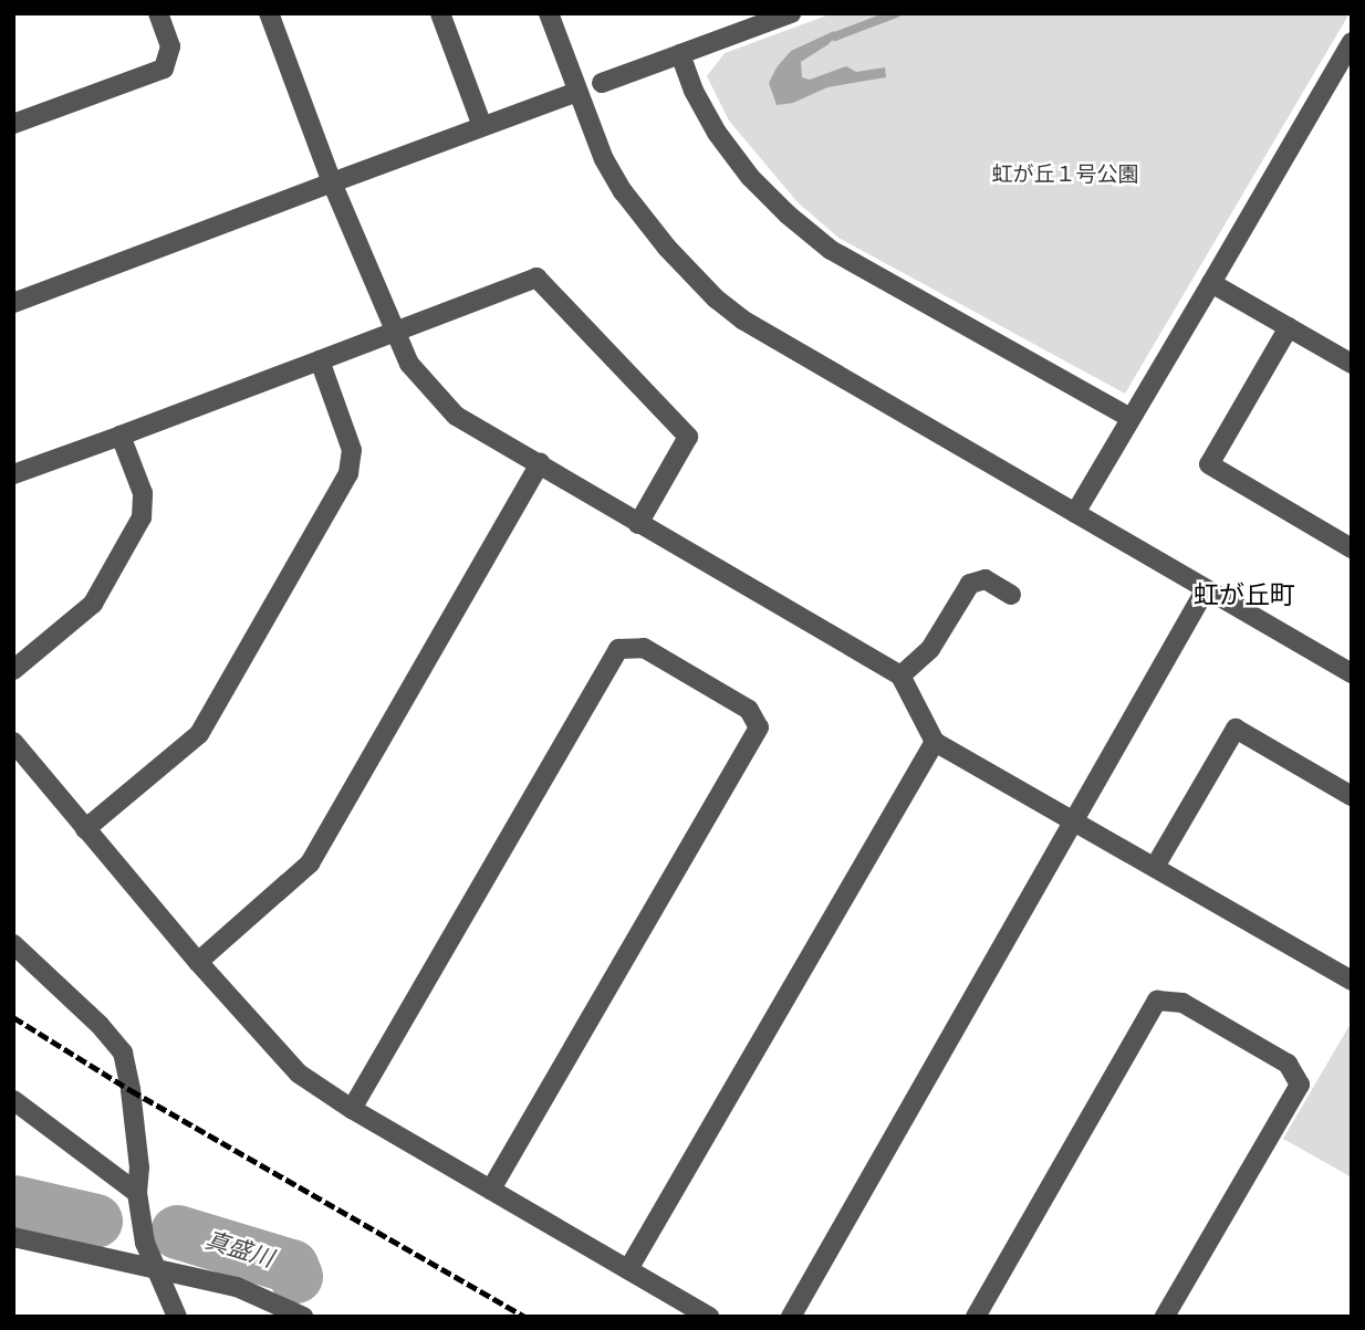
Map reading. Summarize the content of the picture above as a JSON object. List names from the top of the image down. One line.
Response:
{"districts":["虹が丘町"],"water":["真盛川"],"parks":["虹が丘１号公園"]}
